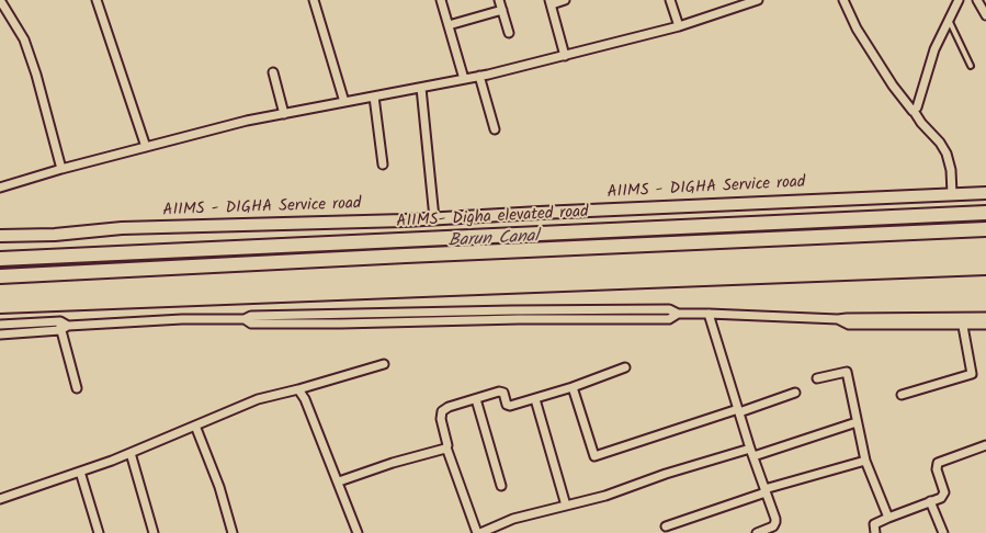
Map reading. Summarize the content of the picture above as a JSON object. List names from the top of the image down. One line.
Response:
{"streets":{"highway":["AIIMS- Digha elevated road"],"main road":["AIIMS - DIGHA Service road"]},"water":["Barun Canal"]}
